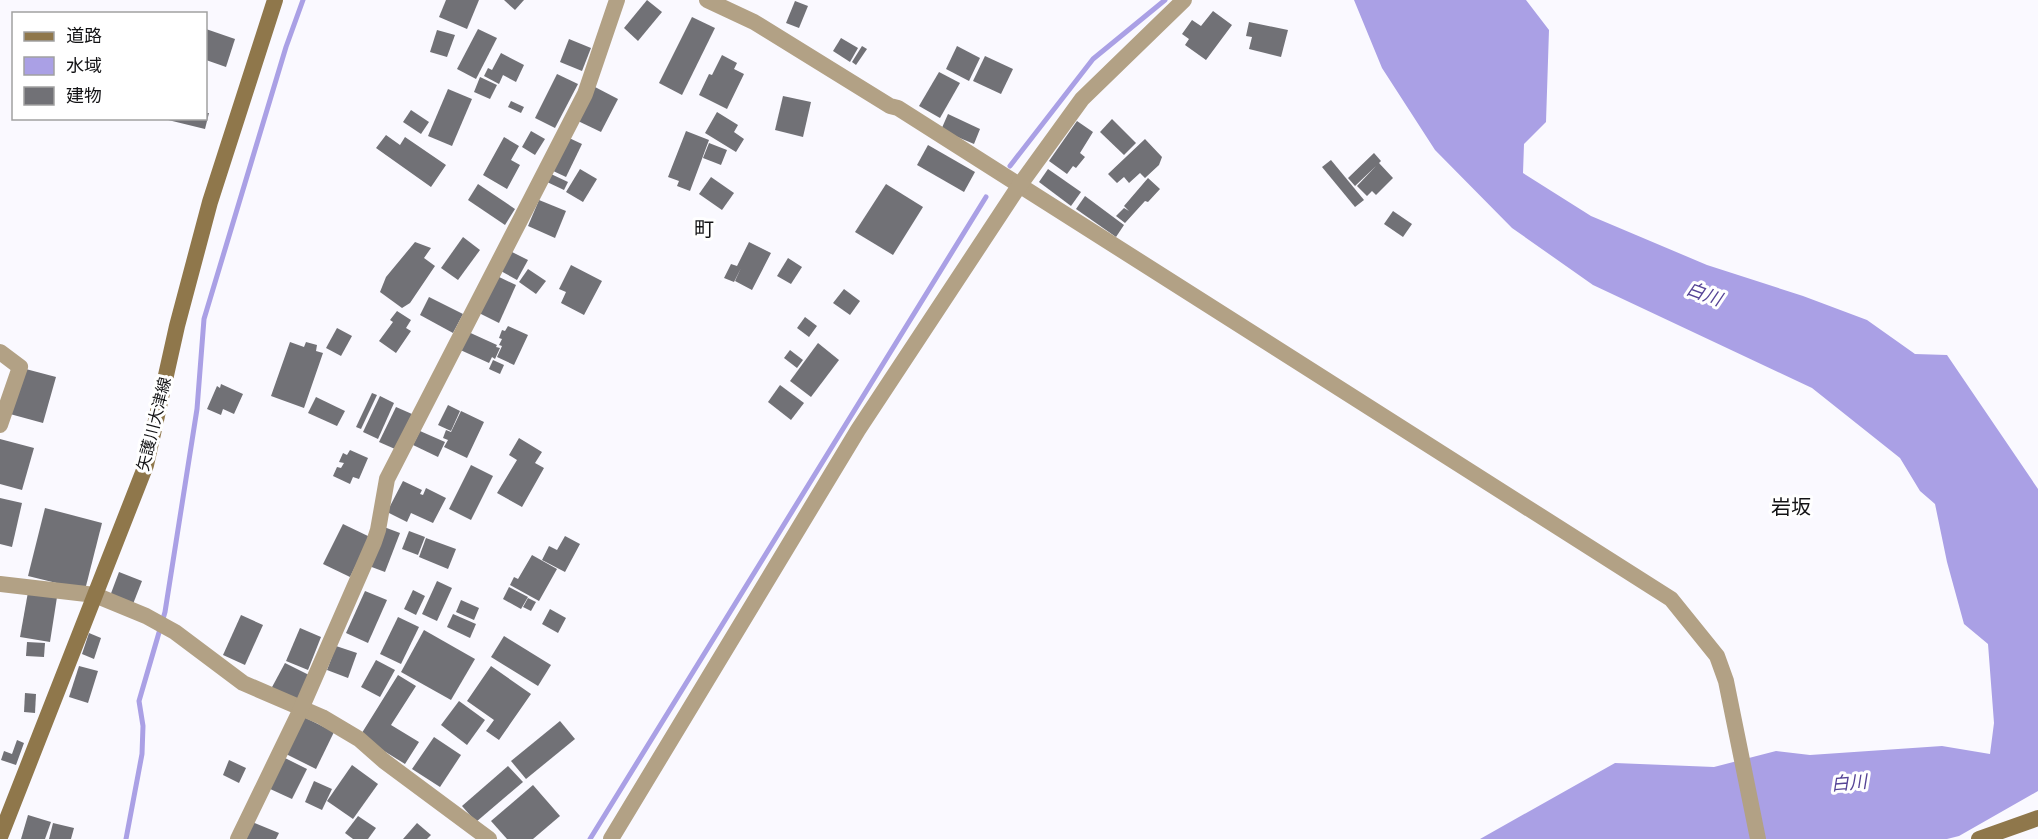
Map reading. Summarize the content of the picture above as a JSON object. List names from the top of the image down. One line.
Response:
{"streets":{"main road":["矢護川大津線"]},"districts":["町","岩坂"],"water":["白川"],"legend":["道路","水域","建物"]}
